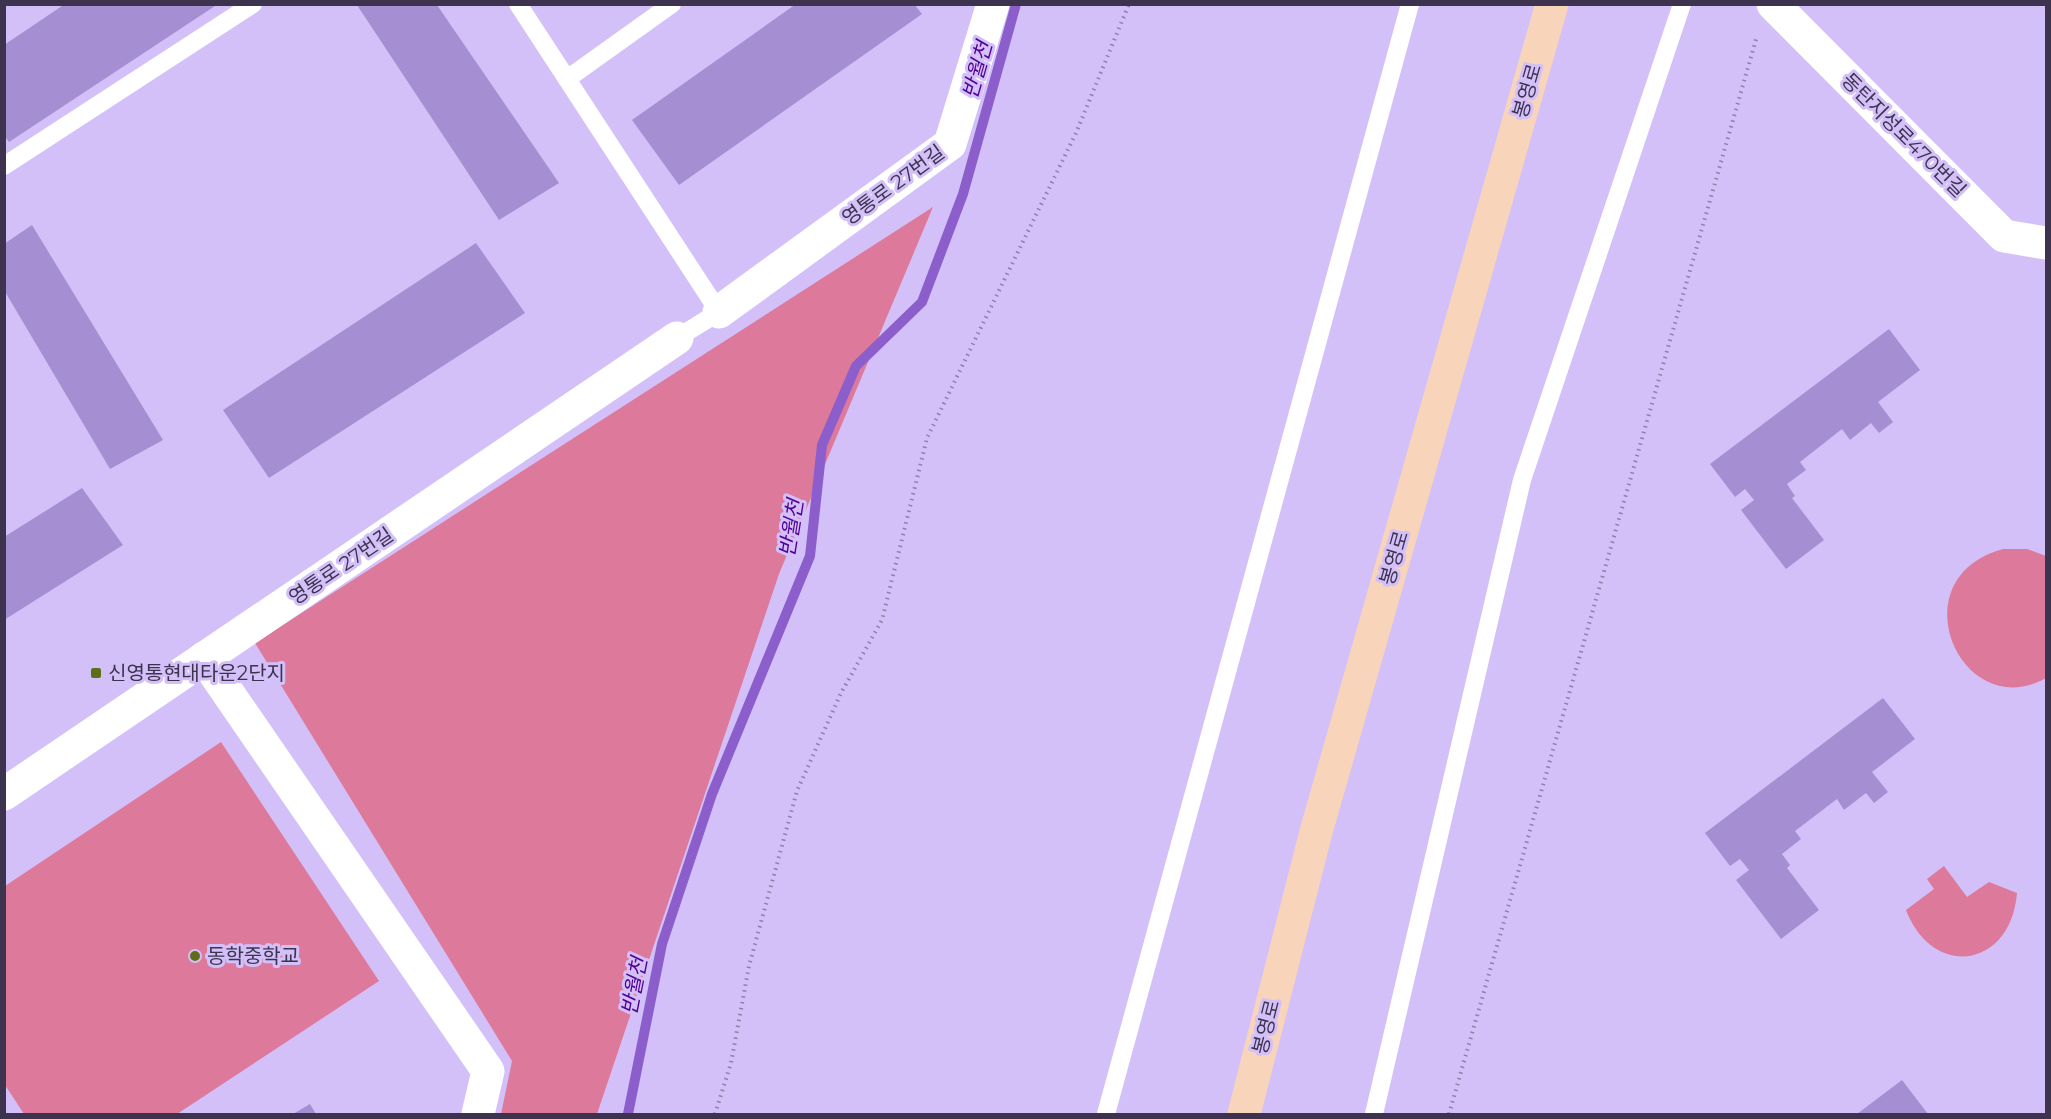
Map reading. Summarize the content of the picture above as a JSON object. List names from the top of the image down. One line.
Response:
{"streets":{"highway":["봉영로"],"street":["동탄지성로470번길","영통로 27번길"]},"water":["반월천"],"places":{"transit":["신영통현대타운2단지"],"other":["동학중학교"]}}
